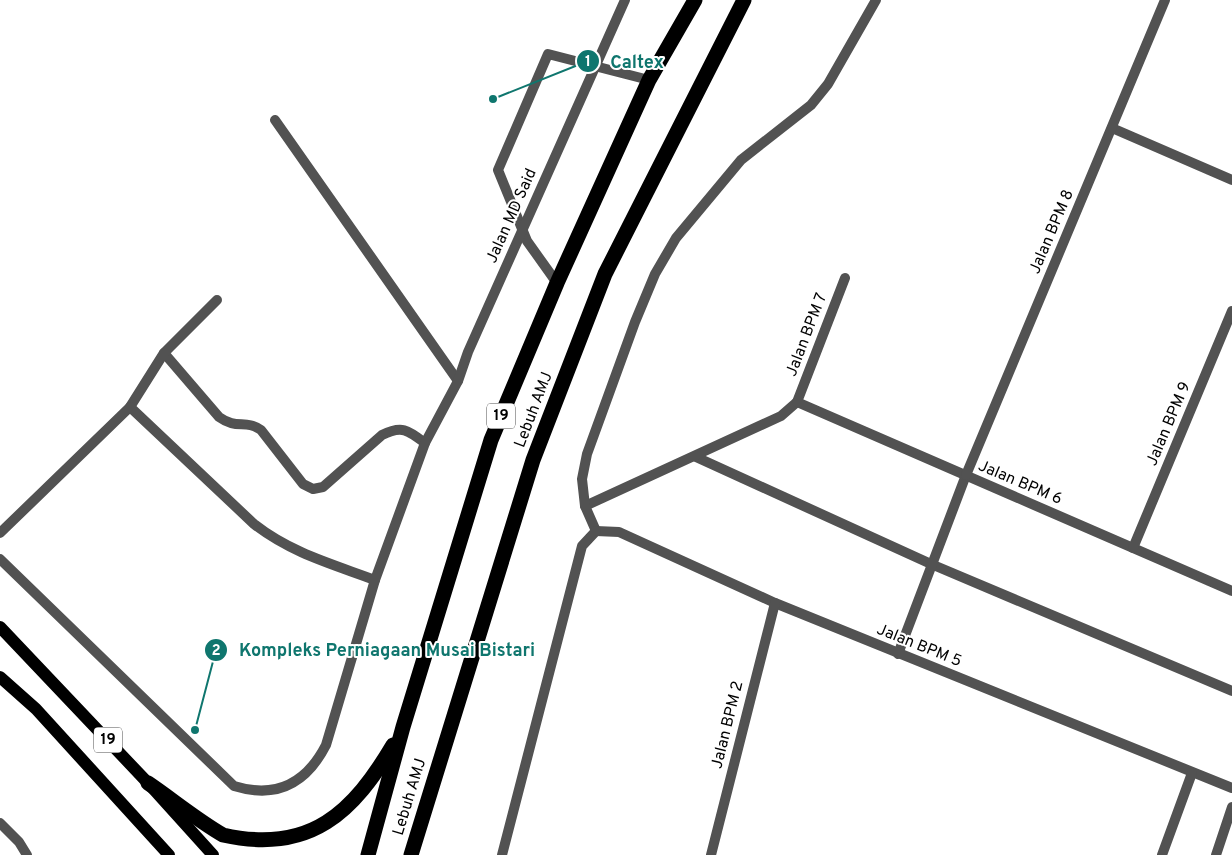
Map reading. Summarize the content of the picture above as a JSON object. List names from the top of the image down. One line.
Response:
{"streets":{"highway":["Lebuh AMJ","19"],"street":["Jalan MD Said","Jalan BPM 8","Jalan BPM 7","Jalan BPM 9","Jalan BPM 6","Jalan BPM 5","Jalan BPM 2"]},"crossings":[["Jalan BPM 8","Jalan BPM 6"],["Jalan BPM 8","Jalan BPM 5"],["Jalan BPM 7","Jalan BPM 6"],["Jalan BPM 9","Jalan BPM 6"],["Jalan BPM 5","Jalan BPM 2"]],"places":["Caltex","Kompleks Perniagaan Musai Bistari"]}
